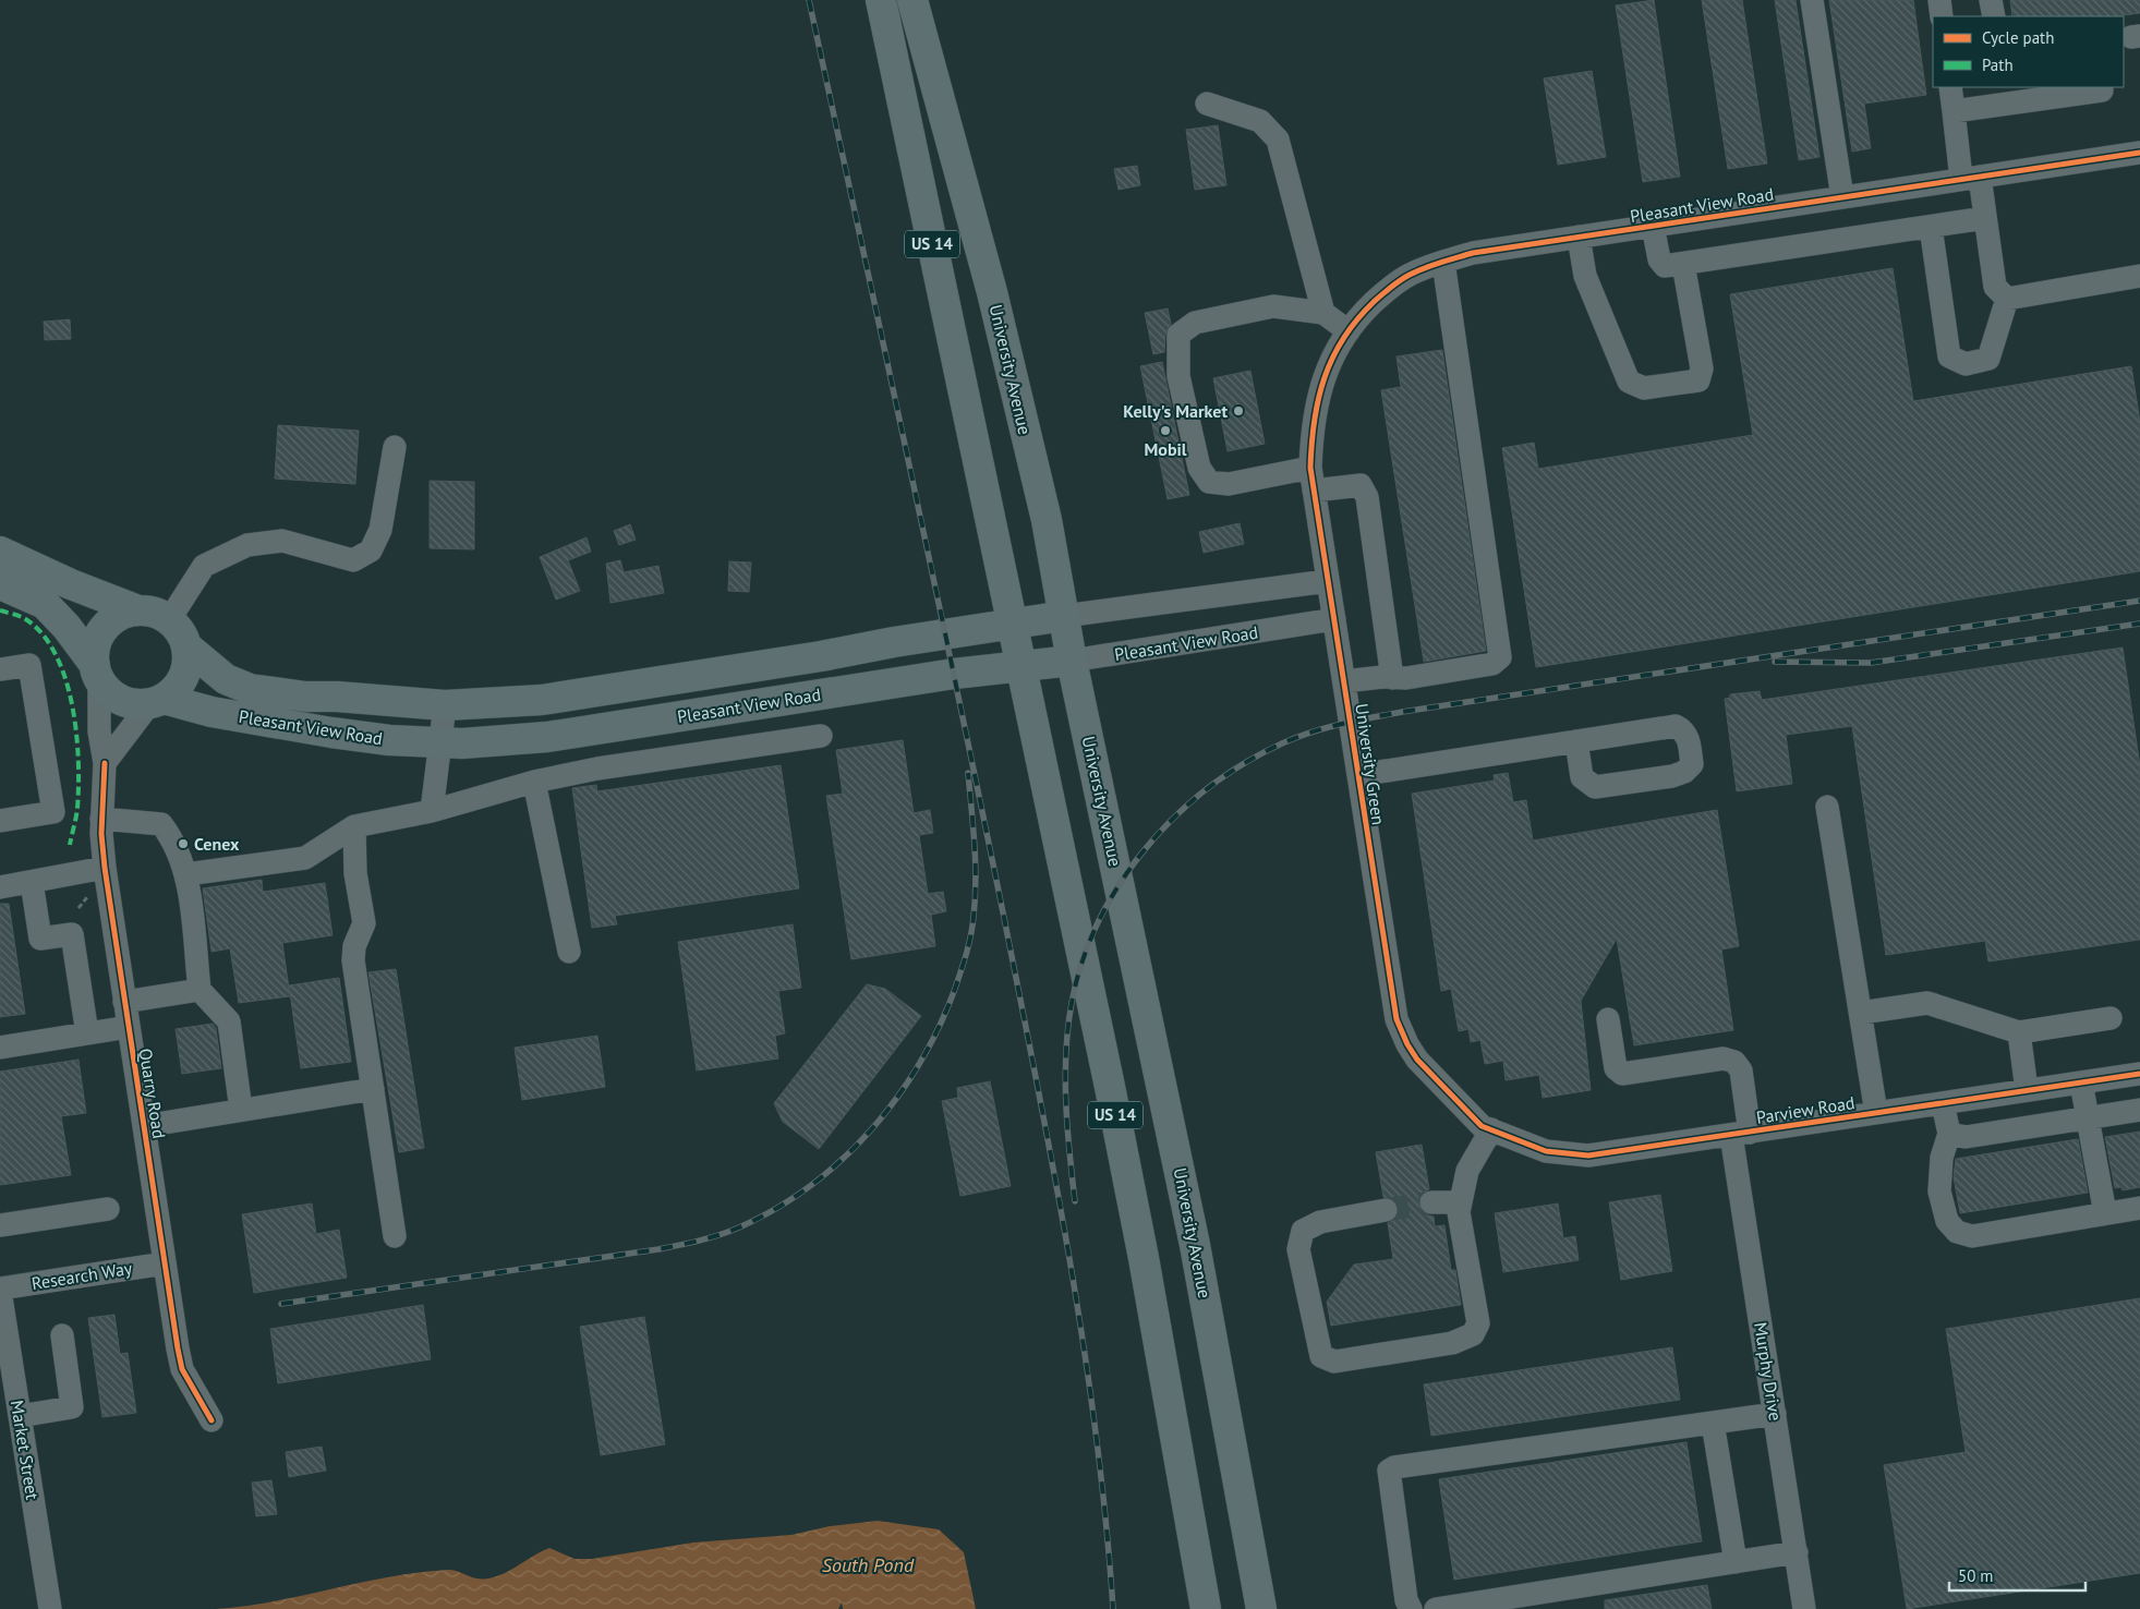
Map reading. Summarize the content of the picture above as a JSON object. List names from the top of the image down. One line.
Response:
{"streets":{"main road":["Pleasant View Road","US 14","University Avenue"],"street":["University Green","Quarry Road","Parview Road","Research Way","Murphy Drive","Market Street"]},"crossings":[["Pleasant View Road","US 14"],["Pleasant View Road","University Avenue"],["Pleasant View Road","University Green"],["Pleasant View Road","Quarry Road"],["University Green","Parview Road"],["Quarry Road","Research Way"],["Parview Road","Murphy Drive"],["Research Way","Market Street"]],"water":["South Pond"],"places":["Kelly's Market","Mobil","Cenex"],"legend":["Cycle path","Path"],"scale_bar":"50 m"}
